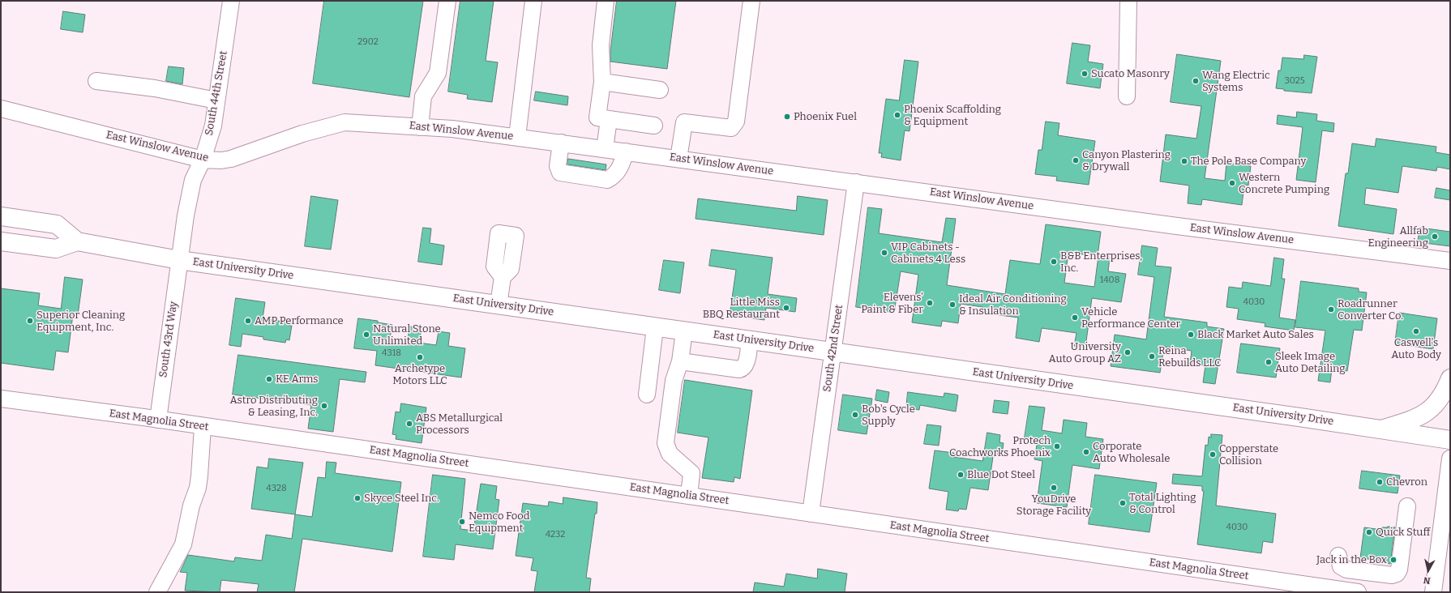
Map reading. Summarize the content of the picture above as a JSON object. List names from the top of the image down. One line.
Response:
{"streets":{"main road":["East University Drive"],"street":["South 44th Street","East Winslow Avenue","South 43rd Way","South 42nd Street","East Magnolia Street"]},"crossings":[["South 44th Street","East Winslow Avenue"],["South 44th Street","East University Drive"],["South 44th Street","South 43rd Way"],["East Winslow Avenue","South 42nd Street"],["East University Drive","South 43rd Way"],["East University Drive","South 42nd Street"],["South 43rd Way","East Magnolia Street"],["South 42nd Street","East Magnolia Street"]],"places":["Sucato Masonry","Wang Electric Systems","Phoenix Scaffolding & Equipment","Phoenix Fuel","Canyon Plastering & Drywall","The Pole Base Company","Western Concrete Pumping","Allfab Engineering","VIP Cabinets - Cabinets 4 Less","B&B Enterprises, Inc.","Elevens' Paint & Fiber","Ideal Air Conditioning & Insulation","Little Miss BBQ Restaurant","Roadrunner Converter Co.","Vehicle Performance Center","Superior Cleaning Equipment, Inc.","AMP Performance","Caswell's Auto Body","Natural Stone Unlimited","Black Market Auto Sales","University Auto Group AZ","Reina Rebuilds LLC","Archetype Motors LLC","Sleek Image Auto Detailing","KE Arms","Astro Distributing & Leasing, Inc.","Bob's Cycle Supply","ABS Metallurgical Processors","Protech Coachworks Phoenix","Corporate Auto Wholesale","Copperstate Collision","Blue Dot Steel","Chevron","YouDrive Storage Facility","Skyce Steel Inc.","Total Lighting & Control","Nemco Food Equipment","Quick Stuff","Jack in the Box"],"house_numbers":["2902","3025","1408","4030","4318","4328","4030","4232"],"north":"bottom"}
